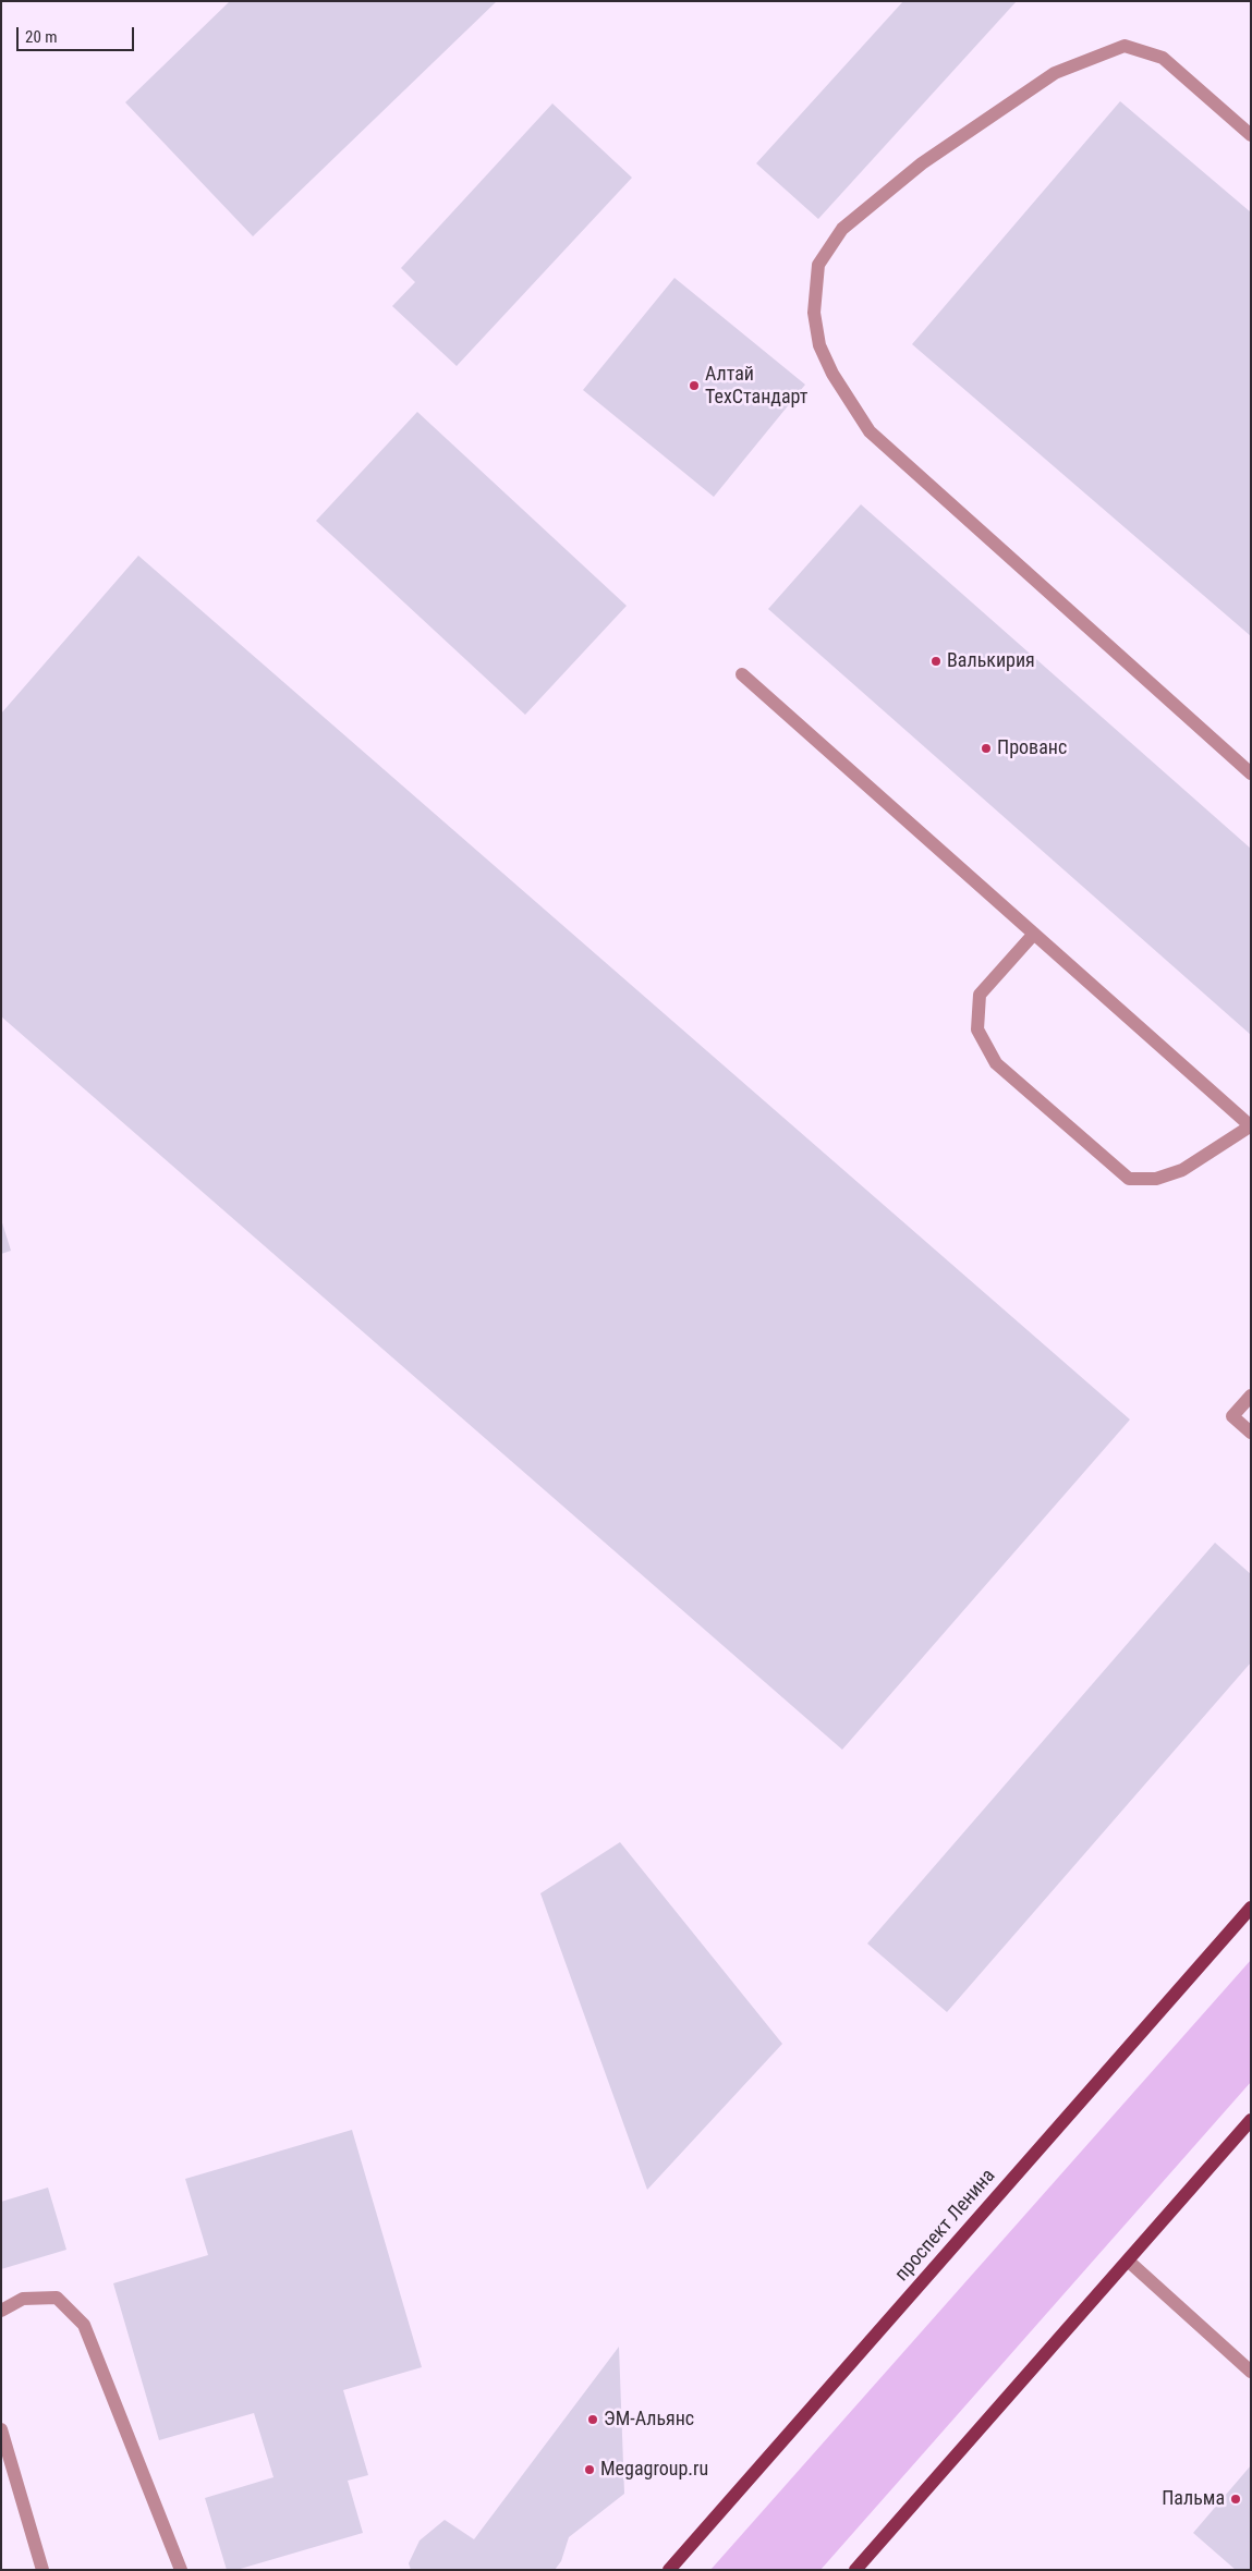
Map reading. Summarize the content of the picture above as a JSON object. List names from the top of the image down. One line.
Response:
{"streets":{"main road":["проспект Ленина"]},"places":["Алтай ТехСтандарт","Валькирия","Прованс","ЭМ-Альянс","Megagroup.ru","Пальма"],"scale_bar":"20 m"}
